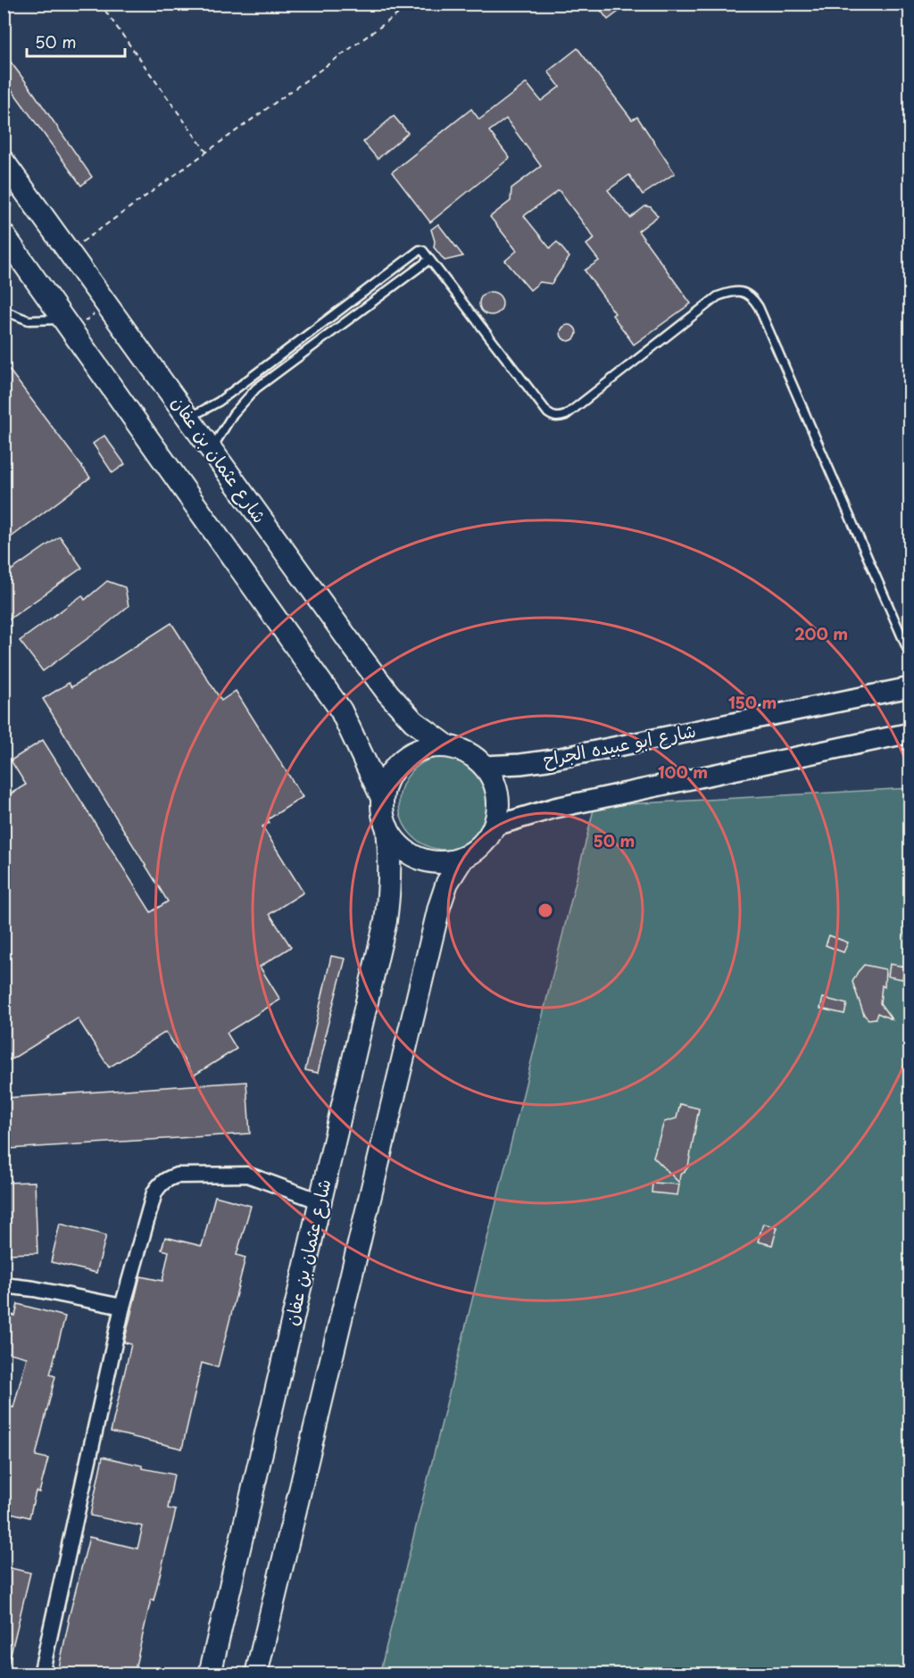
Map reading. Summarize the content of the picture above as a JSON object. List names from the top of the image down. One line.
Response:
{"streets":{"main road":["شارع عثمان بن عفان"],"street":["شارع ابو عبيده الجراح"]},"crossings":[["شارع عثمان بن عفان","شارع ابو عبيده الجراح"]],"scale_bar":"50 m","rings":["200 m","150 m","100 m","50 m"]}
